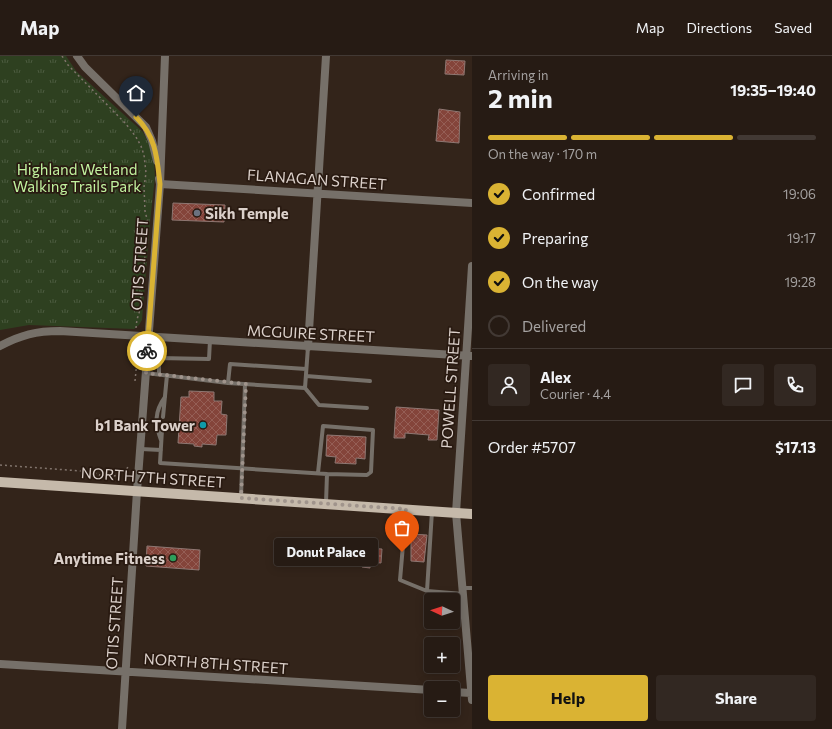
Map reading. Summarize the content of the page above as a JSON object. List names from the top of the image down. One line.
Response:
{"streets":{"main road":["NORTH 7TH STREET"],"street":["FLANAGAN STREET","OTIS STREET","MCGUIRE STREET","POWELL STREET","NORTH 8TH STREET"]},"crossings":[["FLANAGAN STREET","OTIS STREET"],["OTIS STREET","MCGUIRE STREET"],["OTIS STREET","NORTH 7TH STREET"],["OTIS STREET","NORTH 8TH STREET"],["MCGUIRE STREET","POWELL STREET"],["POWELL STREET","NORTH 7TH STREET"]],"parks":["Highland Wetland Walking Trails Park"],"places":["Sikh Temple","b1 Bank Tower","Donut Palace","Anytime Fitness"],"north":"left","page":{"header":"Map","nav":["Map","Directions","Saved"],"heading":["2 min","Arriving in","19:35–19:40"],"panel":["Alex","Courier · 4.4","Order #5707","$17.13"],"bar":"On the way · 170 m","list":[["Confirmed","19:06"],["Preparing","19:17"],["On the way","19:28"],"Delivered"],"bubble":"Donut Palace","map_buttons":["+","−"],"buttons":["Help","Share"]}}
